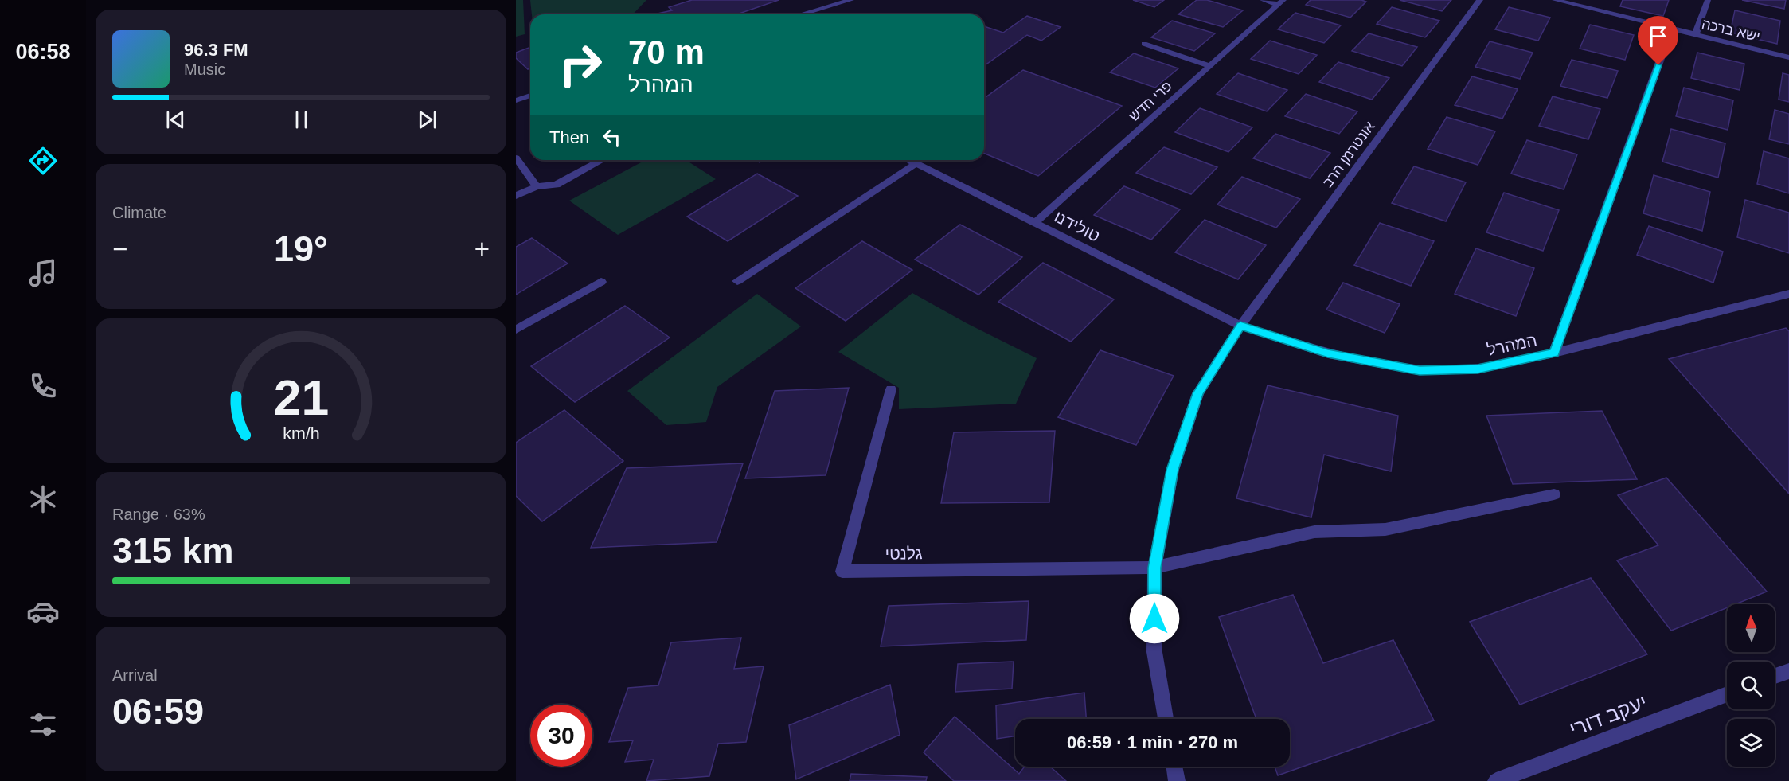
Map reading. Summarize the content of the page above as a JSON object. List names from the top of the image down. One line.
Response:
{"streets":{"street":["ישא ברכה","פרי חדש","אונטרמן הרב","טולידנו","המהרל","גלנטי","יעקב דורי"]},"crossings":[["פרי חדש","טולידנו"],["אונטרמן הרב","טולידנו"],["אונטרמן הרב","המהרל"],["אונטרמן הרב","גלנטי"],["טולידנו","המהרל"]],"north":"top","page":{"tabs":"06:58","turn":["70 m","המהרל"],"song":["96.3 FM","Music"],"then":"Then","tile":["Climate",["Range · 63%","315 km"],["Arrival","06:59"]],"heat":["−","19°","+"],"limit":"30","trip":"06:59 · 1 min · 270 m","gauge":["21","km/h"]}}
